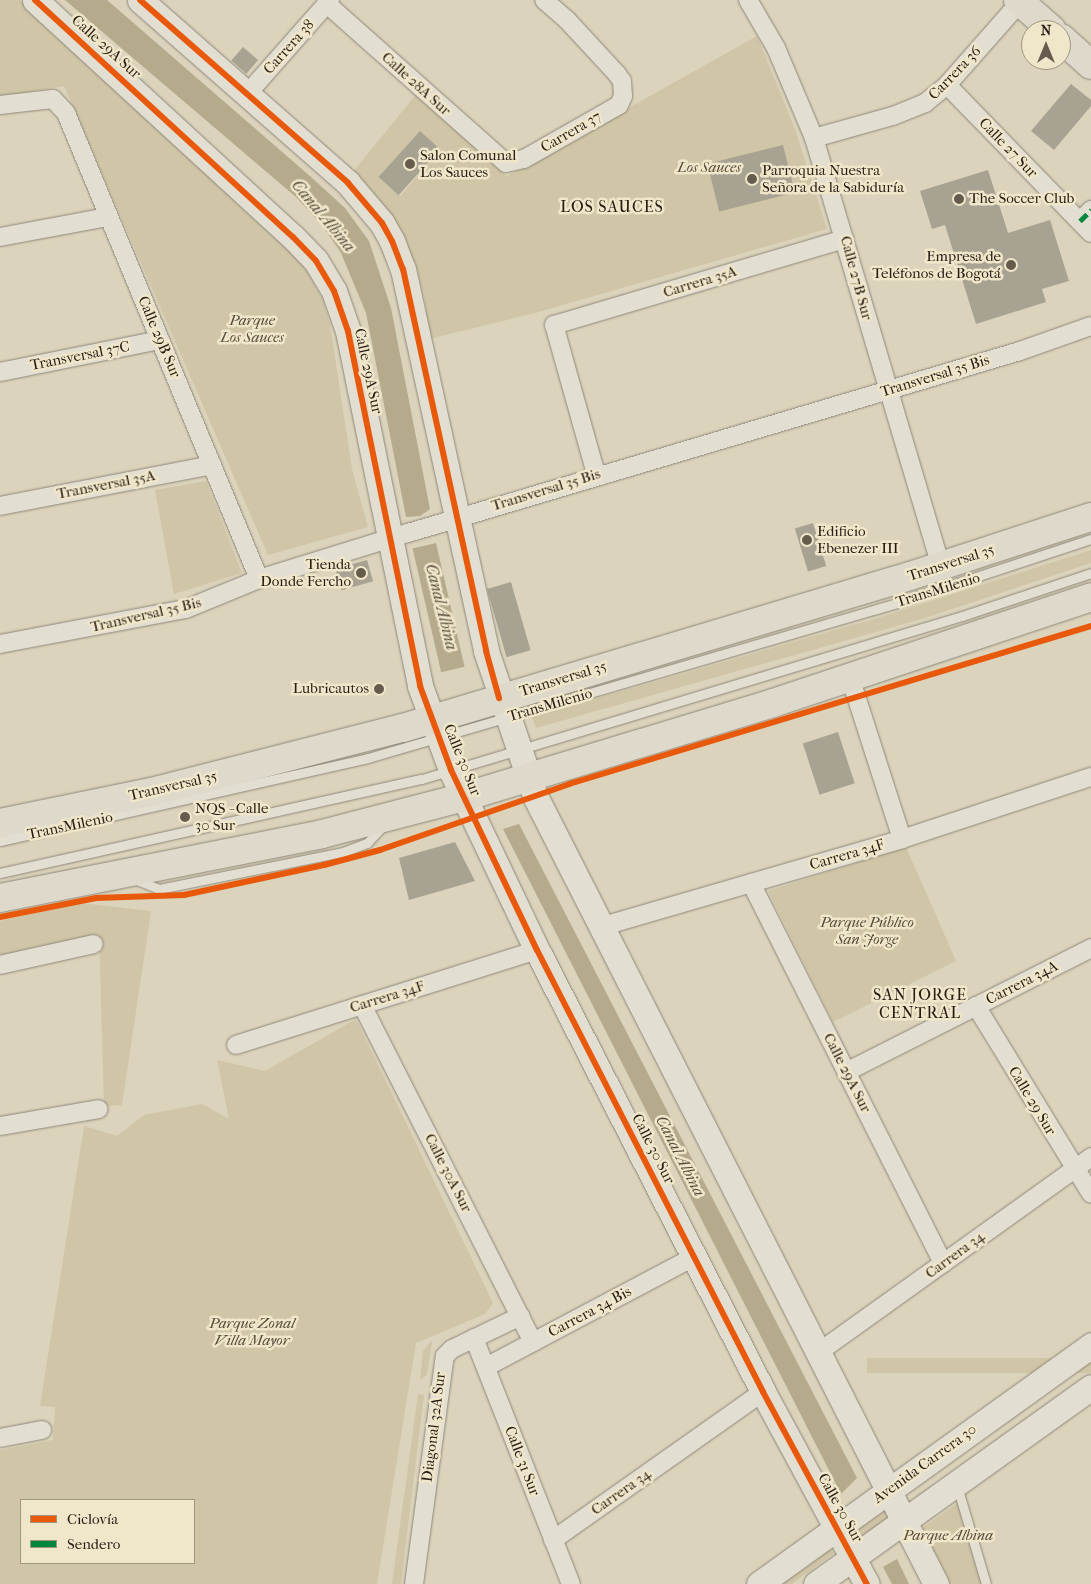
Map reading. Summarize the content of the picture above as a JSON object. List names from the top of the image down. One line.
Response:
{"streets":{"main road":["Transversal 35"],"street":["Calle 29A Sur","Carrera 38","Carrera 36","Calle 28A Sur","Carrera 37","Calle 27 Sur","Calle 27B Sur","Carrera 35A","Calle 29B Sur","Transversal 37C","Transversal 35 Bis","Transversal 35A","Calle 30 Sur","Carrera 34F","Carrera 34A","Calle 29 Sur","Calle 30A Sur","Carrera 34","Carrera 34 Bis","Diagonal 32A Sur","Calle 31 Sur","Avenida Carrera 30"],"lane":["TransMilenio"]},"crossings":[["Calle 29A Sur","Transversal 35 Bis"],["Calle 29A Sur","Transversal 35"],["Calle 29A Sur","TransMilenio"],["Calle 29A Sur","Calle 30 Sur"],["Calle 29A Sur","Carrera 34F"],["Calle 29A Sur","Carrera 34A"],["Calle 29A Sur","Carrera 34"],["Carrera 38","Calle 28A Sur"],["Carrera 36","Calle 27 Sur"],["Carrera 36","Calle 27B Sur"],["Calle 28A Sur","Carrera 37"],["Calle 27B Sur","Carrera 35A"],["Calle 27B Sur","Transversal 35 Bis"],["Calle 27B Sur","Transversal 35"],["Carrera 35A","Transversal 35 Bis"],["Calle 29B Sur","Transversal 37C"],["Calle 29B Sur","Transversal 35 Bis"],["Calle 29B Sur","Transversal 35A"],["Transversal 35","TransMilenio"],["Transversal 35","Calle 30 Sur"],["TransMilenio","Calle 30 Sur"],["Calle 30 Sur","Carrera 34F"],["Calle 30 Sur","Carrera 34"],["Calle 30 Sur","Carrera 34 Bis"],["Calle 30 Sur","Avenida Carrera 30"],["Carrera 34F","Calle 30A Sur"],["Carrera 34A","Calle 29 Sur"],["Calle 29 Sur","Carrera 34"],["Calle 30A Sur","Carrera 34 Bis"],["Calle 30A Sur","Diagonal 32A Sur"],["Carrera 34","Calle 31 Sur"],["Carrera 34 Bis","Calle 31 Sur"],["Diagonal 32A Sur","Calle 31 Sur"]],"districts":["LOS SAUCES","SAN JORGE CENTRAL"],"water":["Canal Albina"],"parks":["Los Sauces","Parque Los Sauces","Parque Público San Jorge","Parque Zonal Villa Mayor","Parque Albina"],"places":["Salon Comunal Los Sauces","Parroquia Nuestra Señora de la Sabiduría","The Soccer Club","Empresa de Teléfonos de Bogotá","Edificio Ebenezer III","Tienda Donde Fercho","Lubricautos","NQS - Calle 30 Sur"],"legend":["Ciclovía","Sendero"],"north":"top"}
